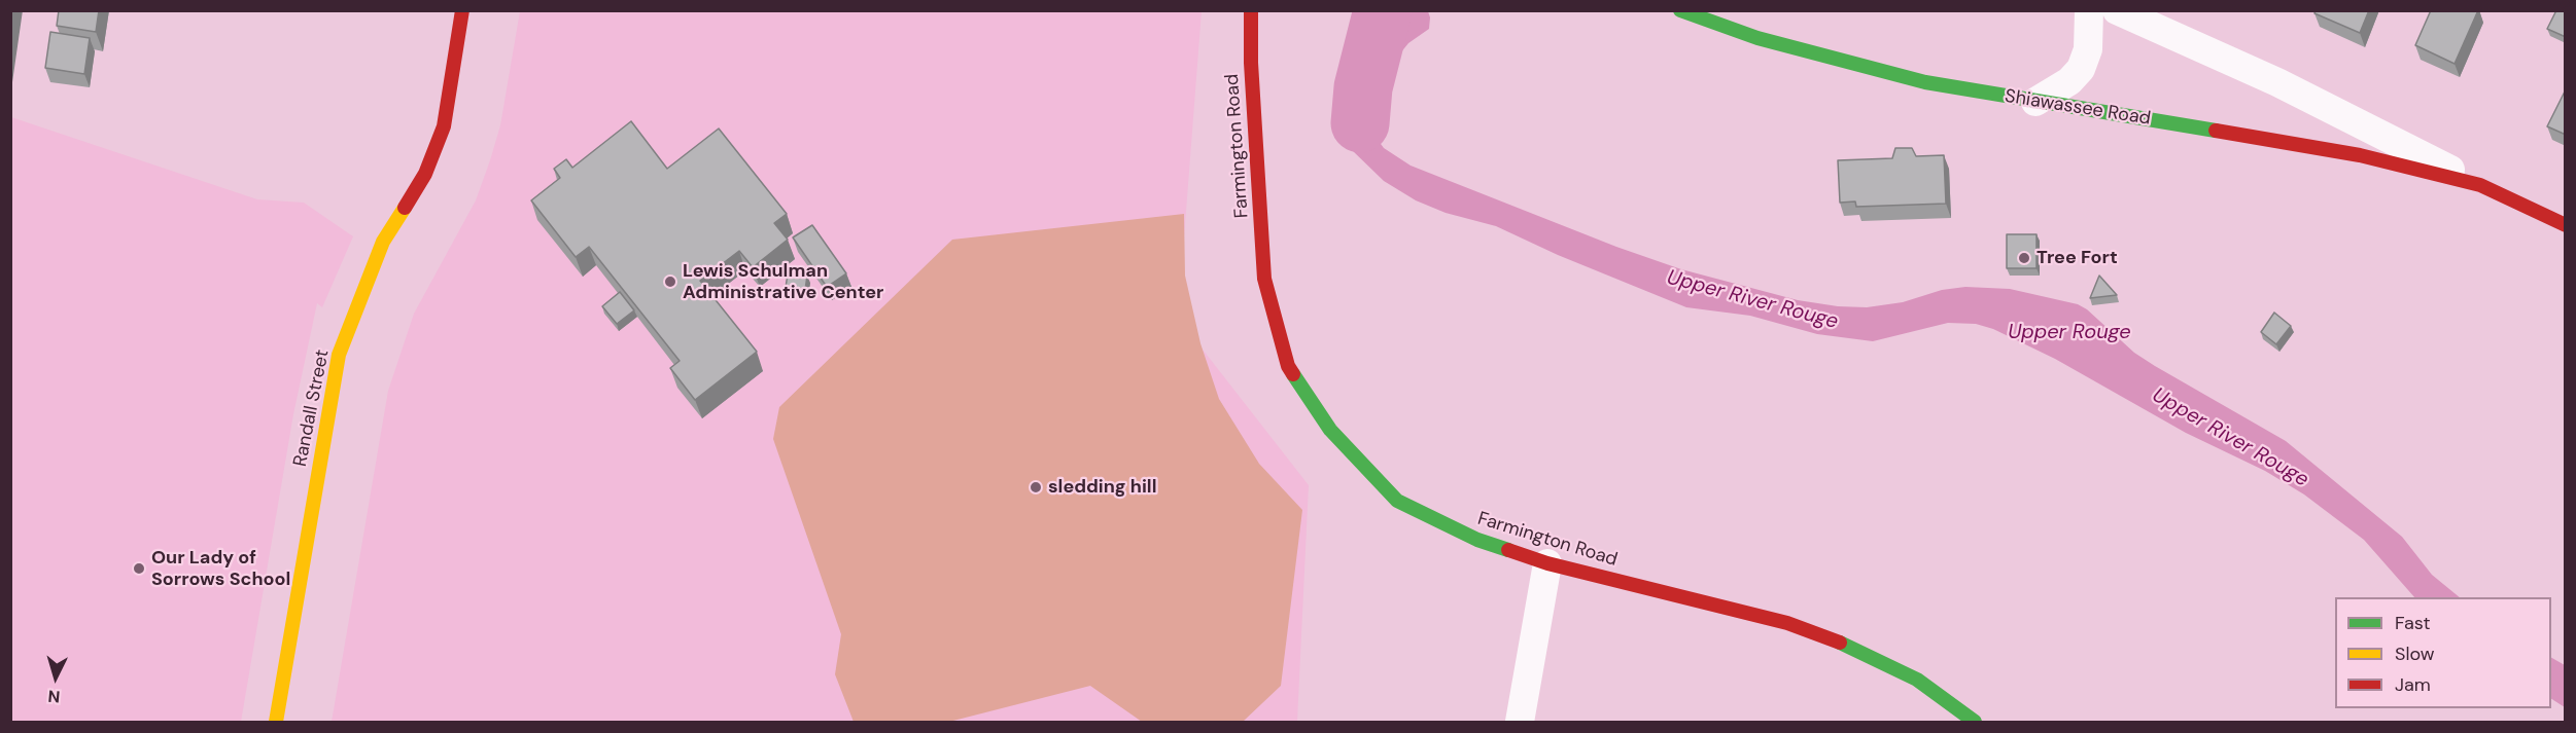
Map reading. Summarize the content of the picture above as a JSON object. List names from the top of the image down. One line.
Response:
{"streets":{"street":["Shiawassee Road","Farmington Road","Randall Street"]},"water":["Upper River Rouge","Upper Rouge"],"places":["Tree Fort","Lewis Schulman Administrative Center","sledding hill","Our Lady of Sorrows School"],"legend":["Fast","Slow","Jam"],"north":"bottom"}
